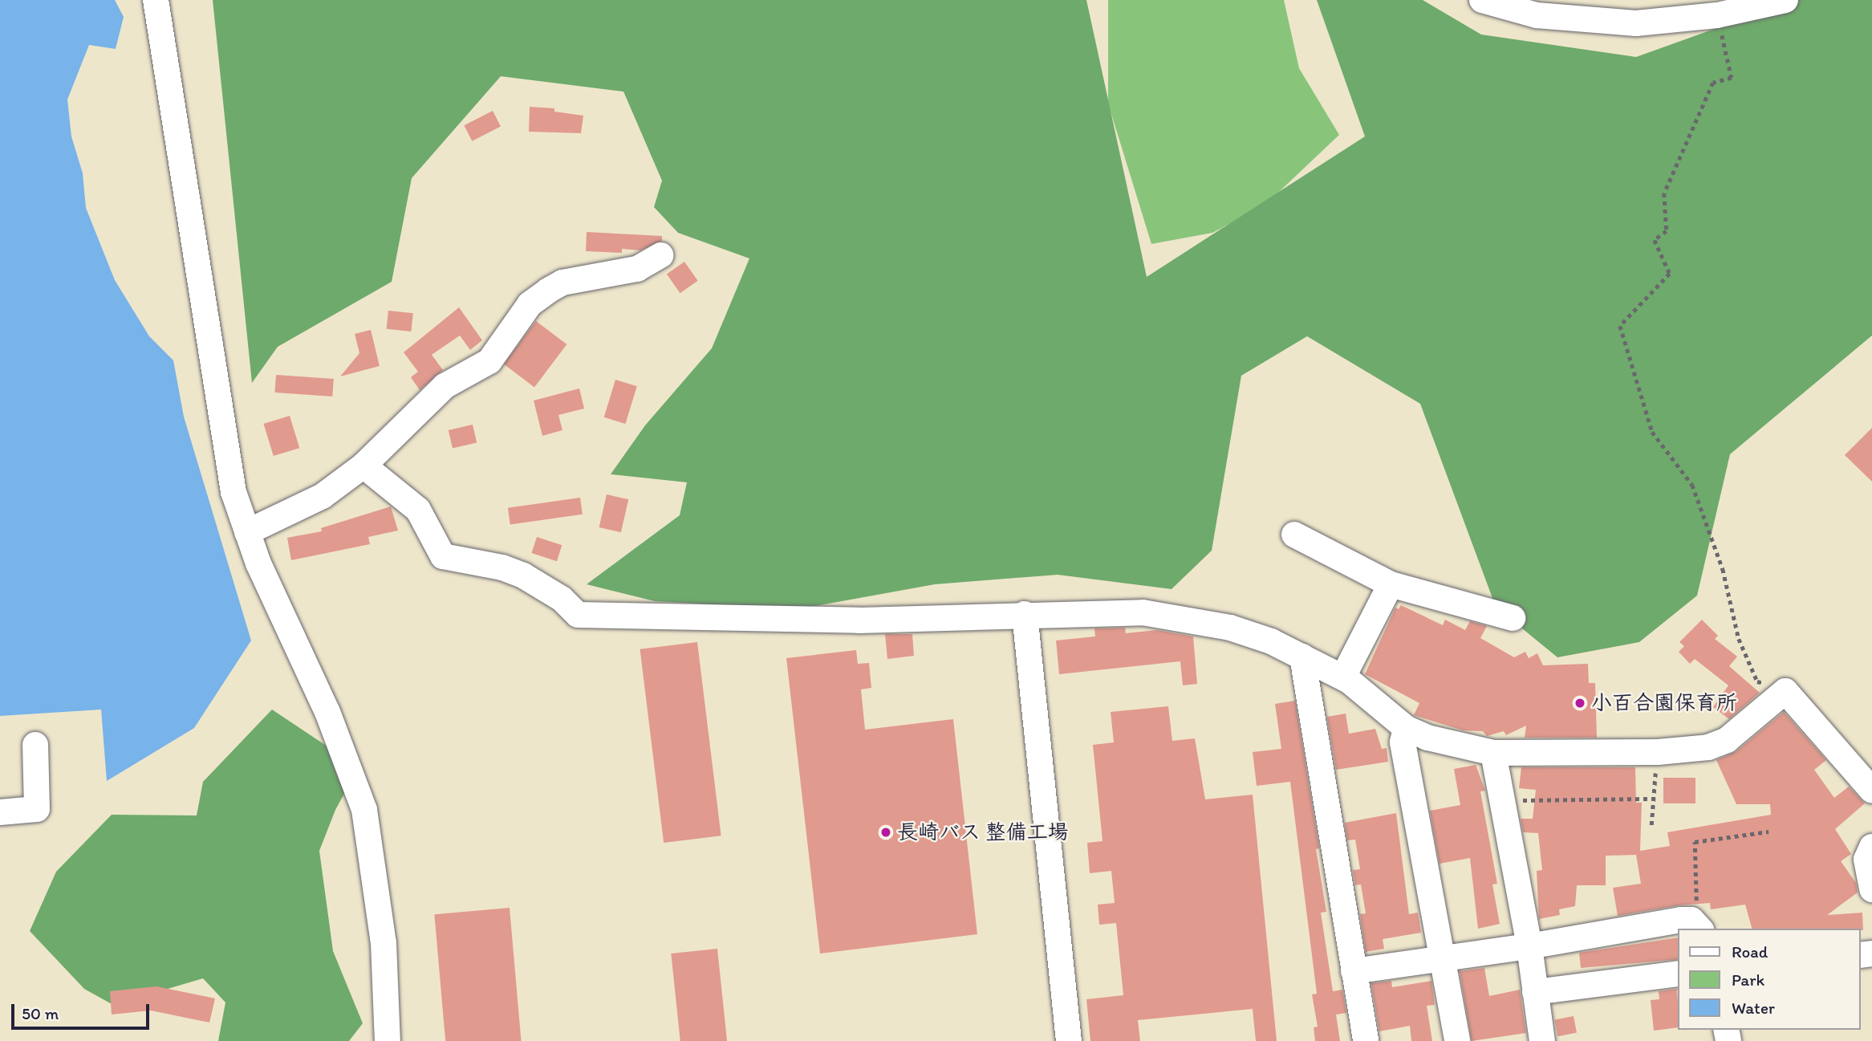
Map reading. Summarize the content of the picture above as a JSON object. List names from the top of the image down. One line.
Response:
{"places":["小百合園保育所","長崎バス 整備工場"],"legend":["Road","Park","Water"],"scale_bar":"50 m"}
